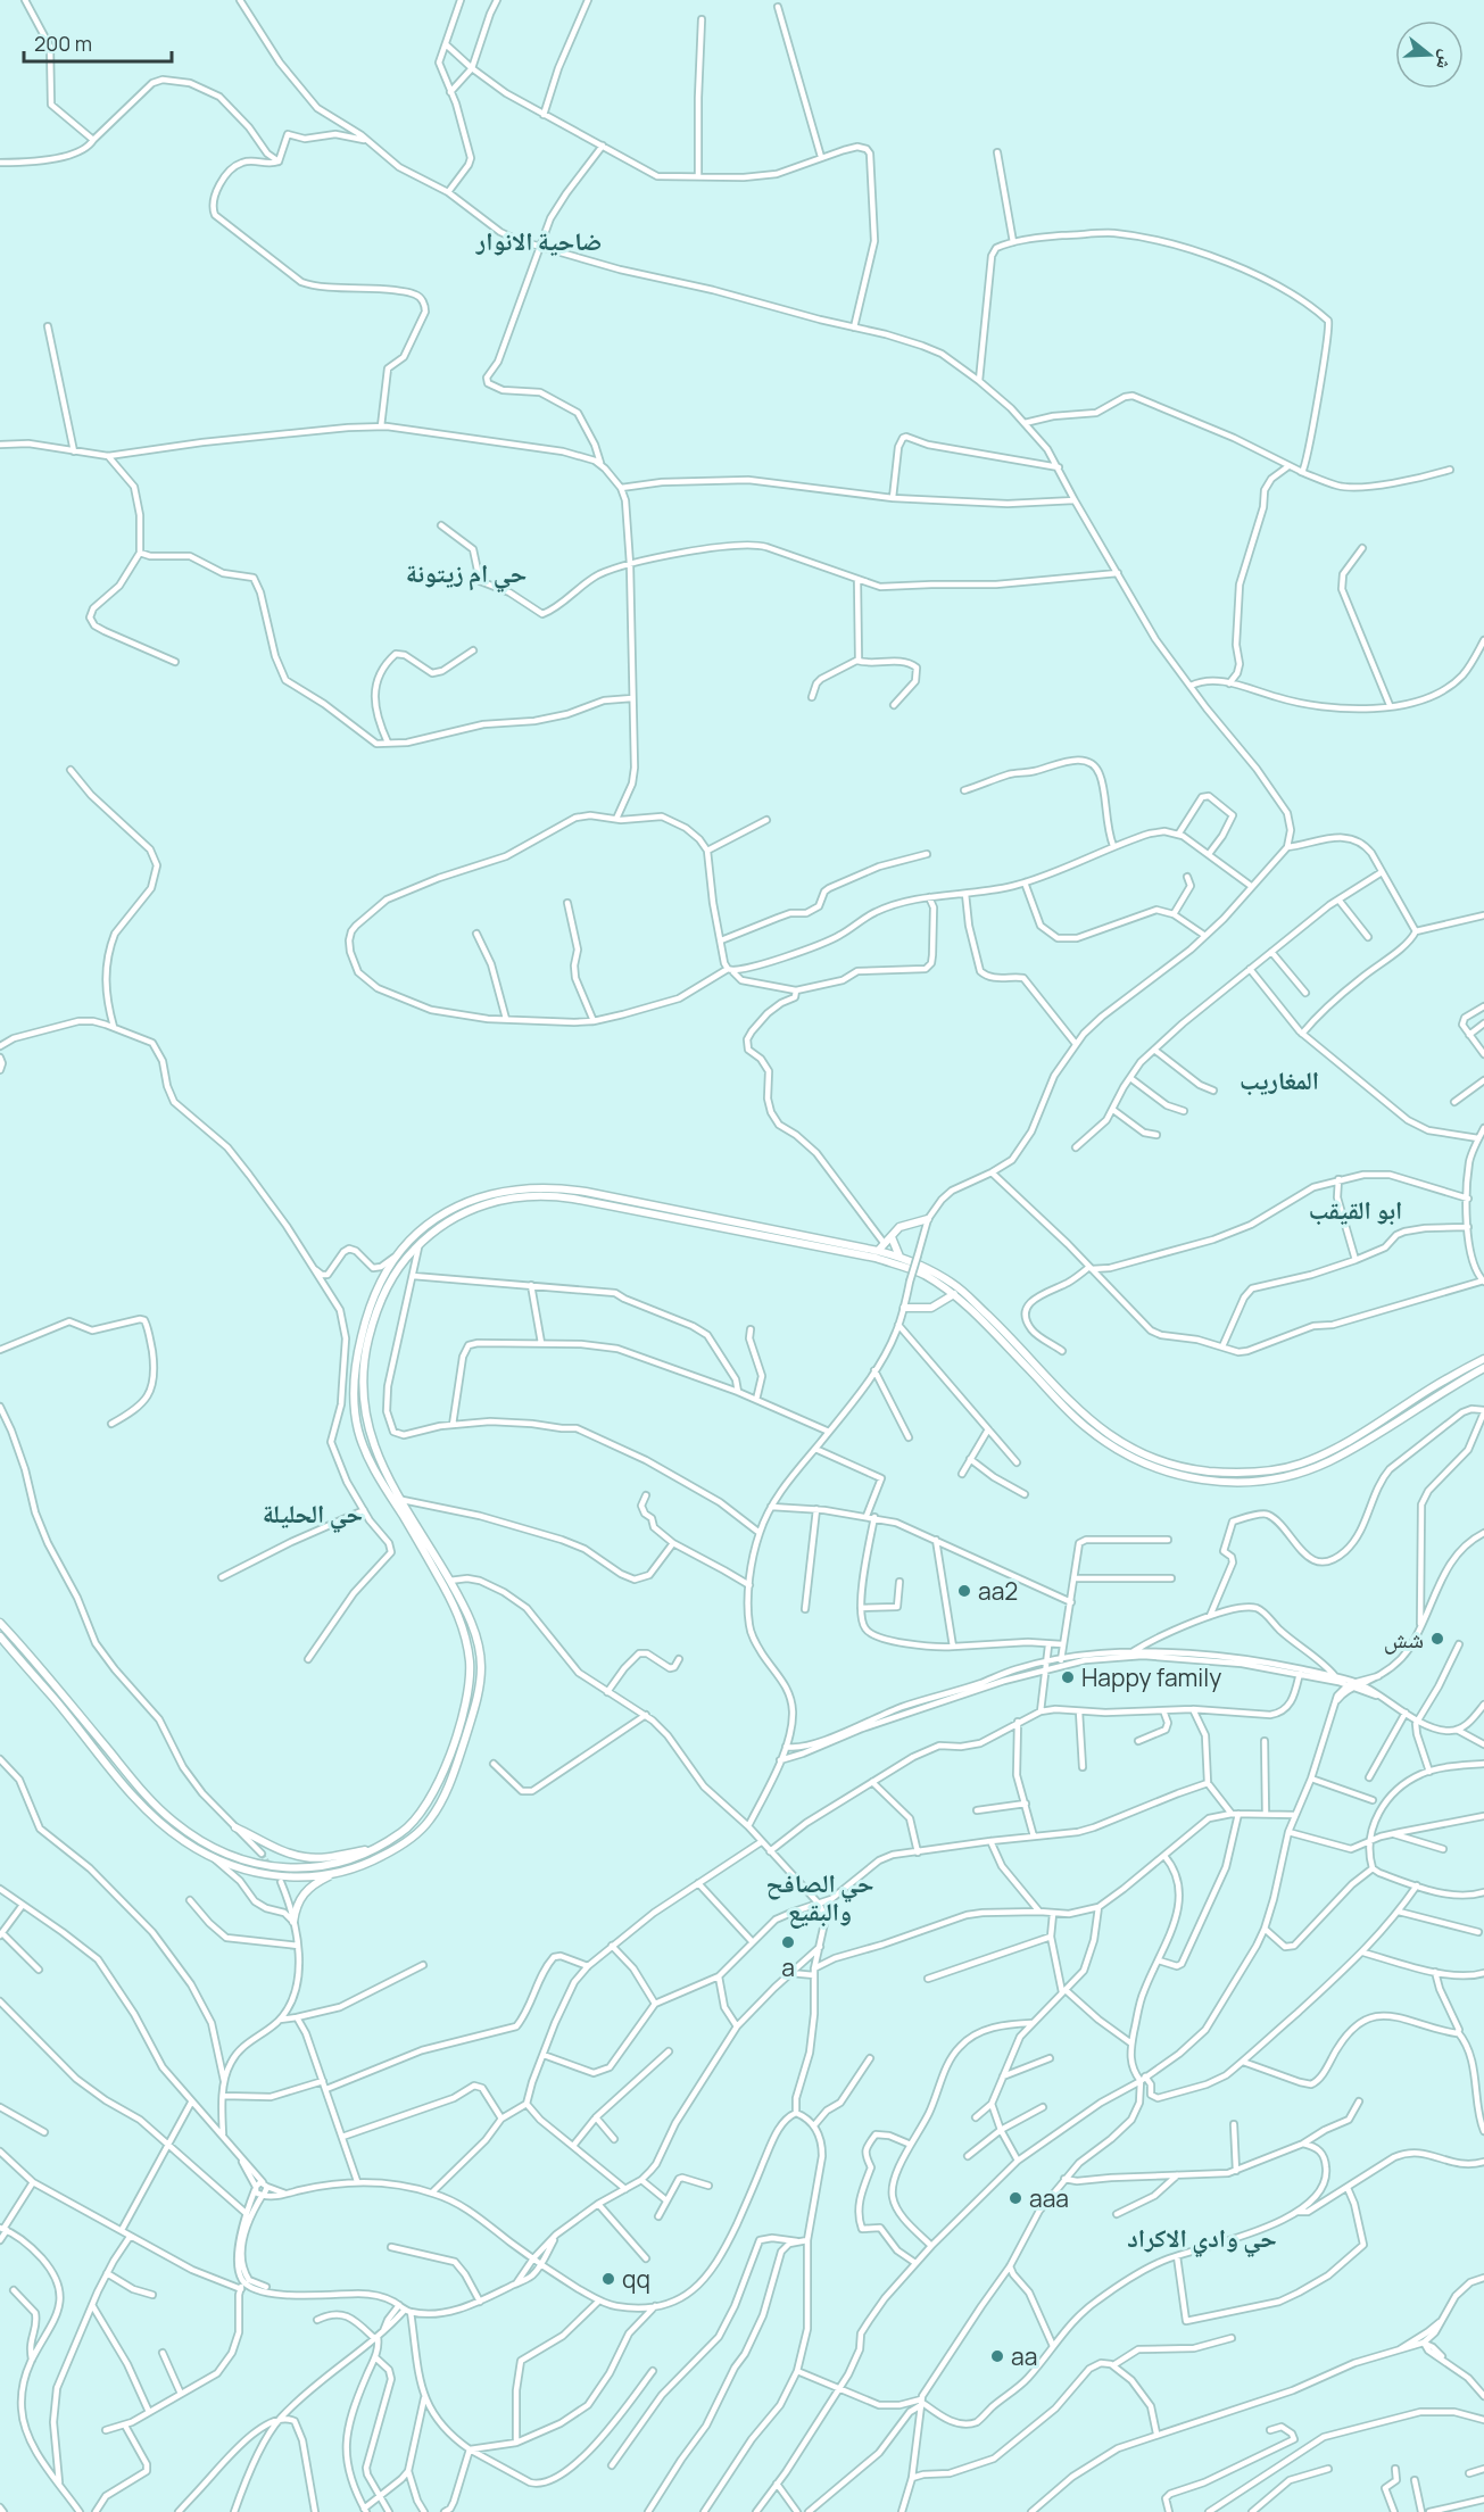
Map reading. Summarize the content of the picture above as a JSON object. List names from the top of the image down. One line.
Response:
{"districts":["ضاحية الانوار","حي ام زيتونة","المغاريب","ابو القيقب","حي الحليلة","حي الصافح والبقيع","حي وادي الاكراد"],"places":["aa2","شش","Happy family","a","aaa","qq","aa"],"scale_bar":"200 m","north":"right"}
